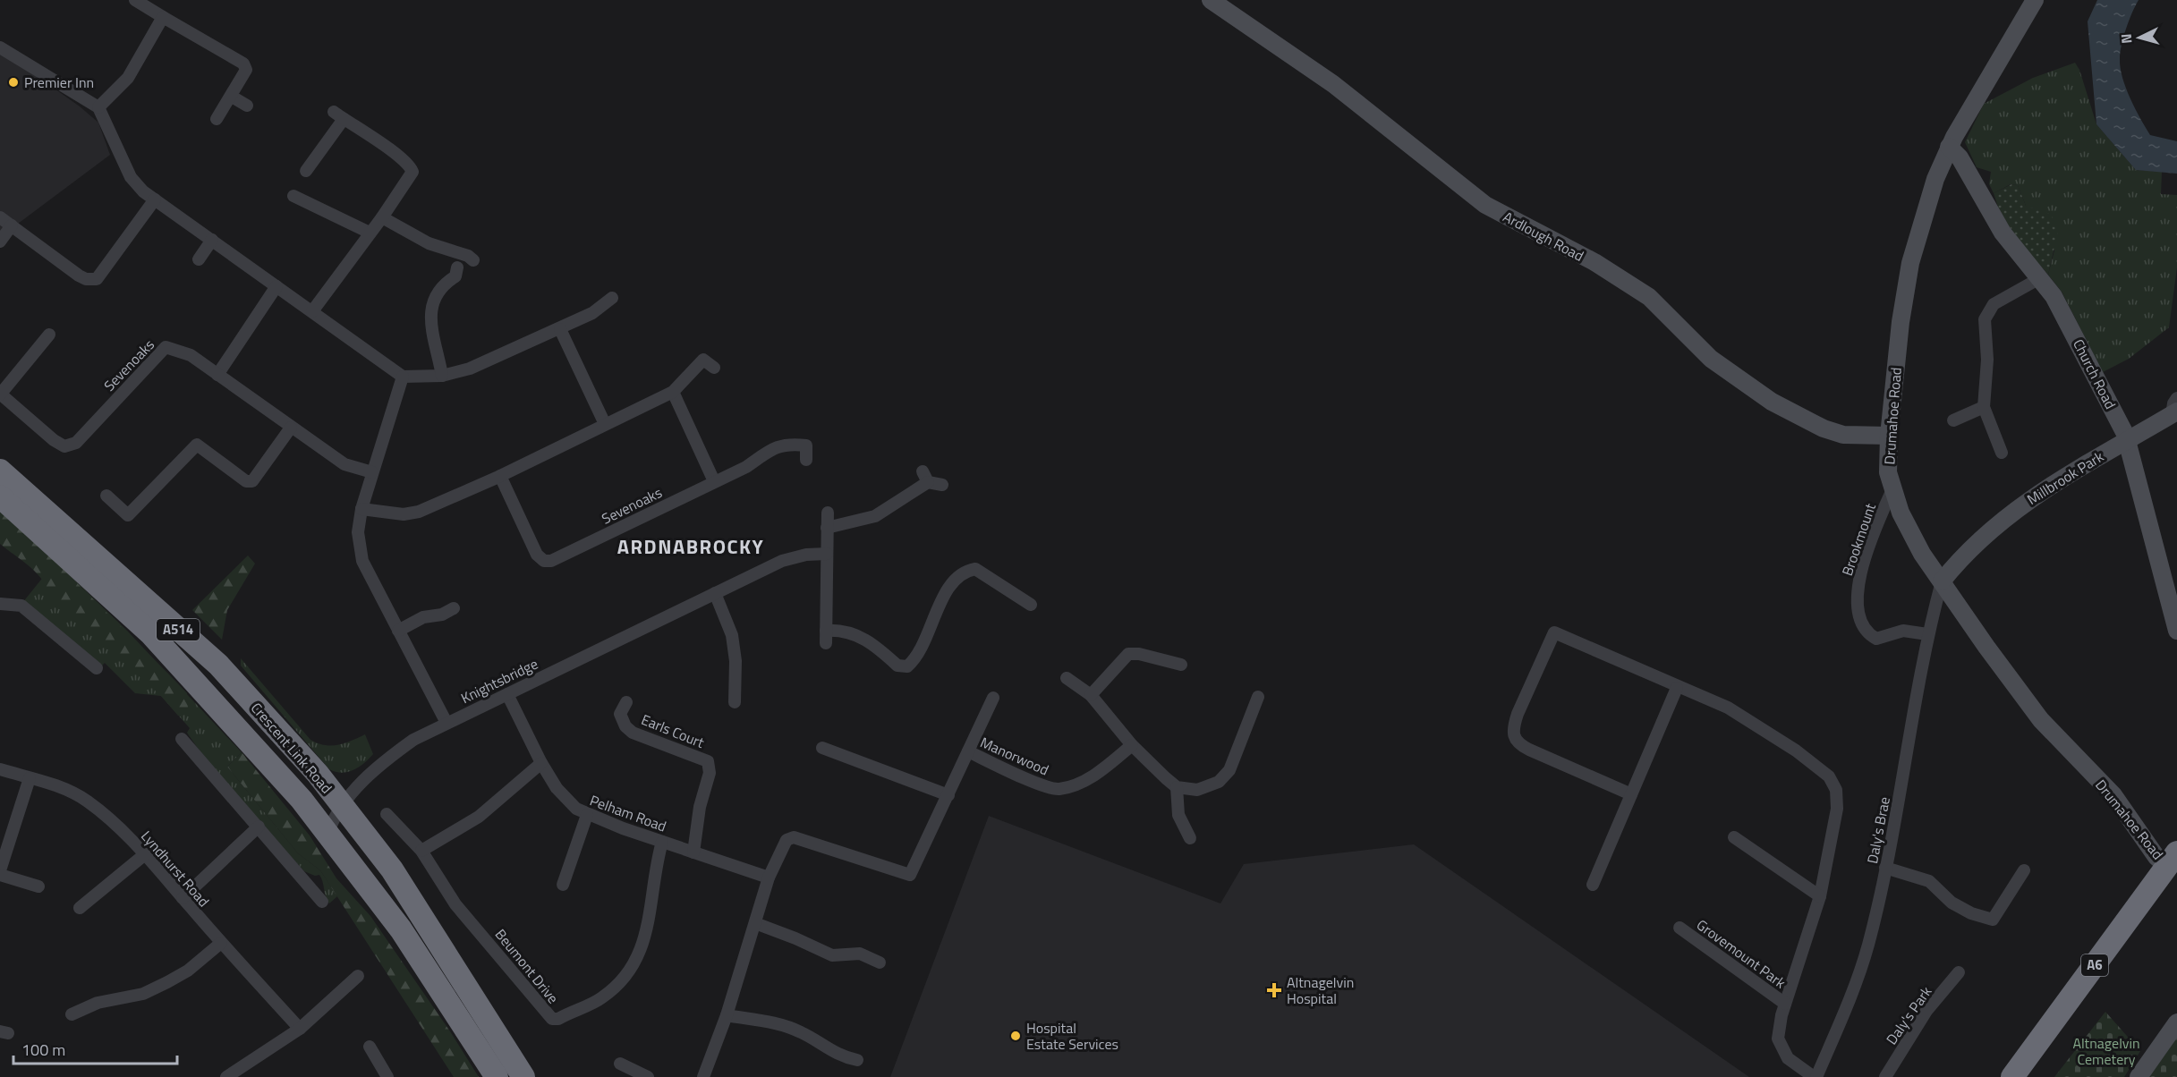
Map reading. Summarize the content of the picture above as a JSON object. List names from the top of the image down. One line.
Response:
{"streets":{"highway":["A514","Crescent Link Road","A6"],"street":["Ardlough Road","Sevenoaks","Church Road","Drumahoe Road","Millbrook Park","Brookmount","Knightsbridge","Earls Court","Manorwood","Pelham Road","Daly's Brae","Lyndhurst Road","Grovemount Park","Beumont Drive","Daly's Park"]},"crossings":[["Ardlough Road","Drumahoe Road"],["Church Road","Drumahoe Road"],["Church Road","Millbrook Park"],["Drumahoe Road","Millbrook Park"],["Drumahoe Road","Brookmount"],["Drumahoe Road","Daly's Brae"],["Drumahoe Road","A6"],["Millbrook Park","Daly's Brae"],["Brookmount","Daly's Brae"],["Knightsbridge","Crescent Link Road"],["Knightsbridge","Pelham Road"],["Earls Court","Pelham Road"],["Pelham Road","Beumont Drive"],["Daly's Brae","Grovemount Park"]],"districts":["ARDNABROCKY"],"parks":["Altnagelvin Cemetery"],"places":{"other":["Premier Inn","Hospital Estate Services"],"health":["Altnagelvin Hospital"]},"scale_bar":"100 m","north":"left"}
